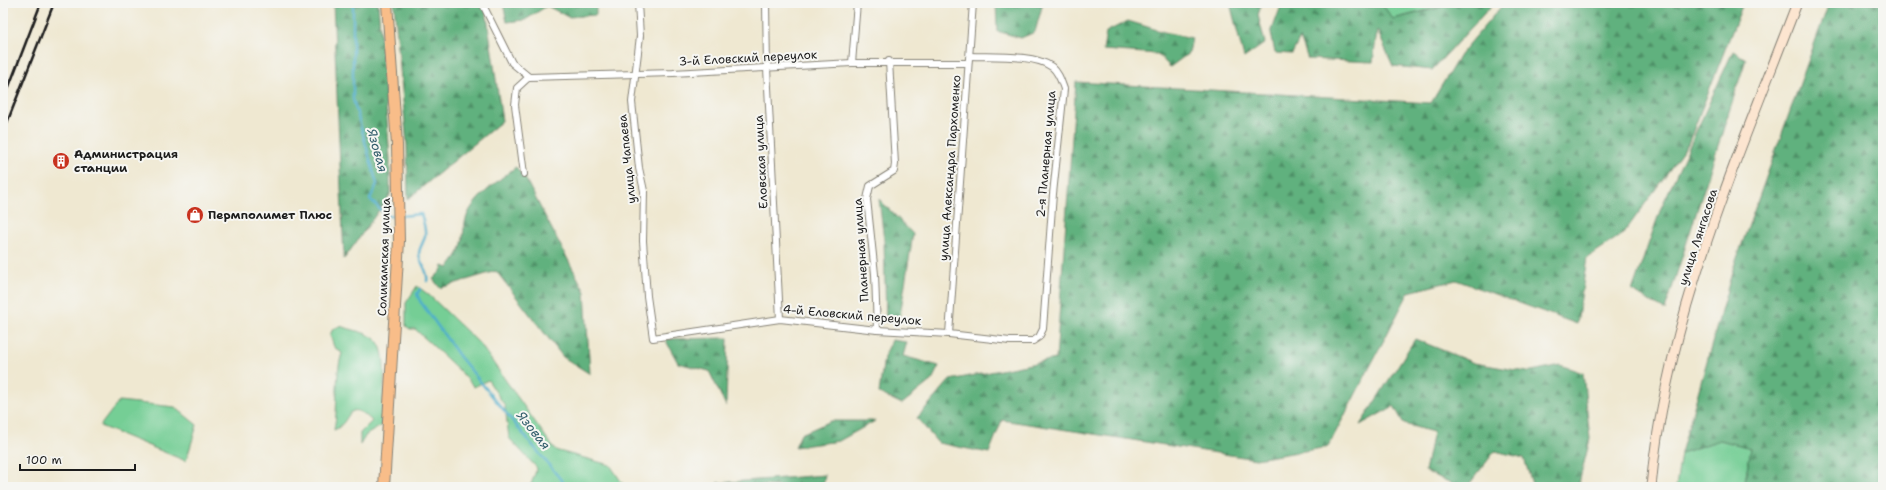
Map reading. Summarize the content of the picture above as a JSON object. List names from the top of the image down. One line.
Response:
{"streets":{"main road":["улица Лянгасова","Соликамская улица"],"street":["3-й Еловский переулок","2-я Планерная улица","улица Чапаева","Еловская улица","улица Александра Пархоменко","Планерная улица","4-й Еловский переулок"]},"crossings":[["3-й Еловский переулок","2-я Планерная улица"],["3-й Еловский переулок","улица Чапаева"],["3-й Еловский переулок","Еловская улица"],["3-й Еловский переулок","улица Александра Пархоменко"],["3-й Еловский переулок","Планерная улица"],["2-я Планерная улица","улица Александра Пархоменко"],["2-я Планерная улица","4-й Еловский переулок"],["улица Чапаева","4-й Еловский переулок"],["Еловская улица","4-й Еловский переулок"],["улица Александра Пархоменко","4-й Еловский переулок"],["Планерная улица","4-й Еловский переулок"]],"water":["Язовая"],"places":{"building":["Администрация станции"],"shop":["Пермполимет Плюс"]},"scale_bar":"100 m"}
